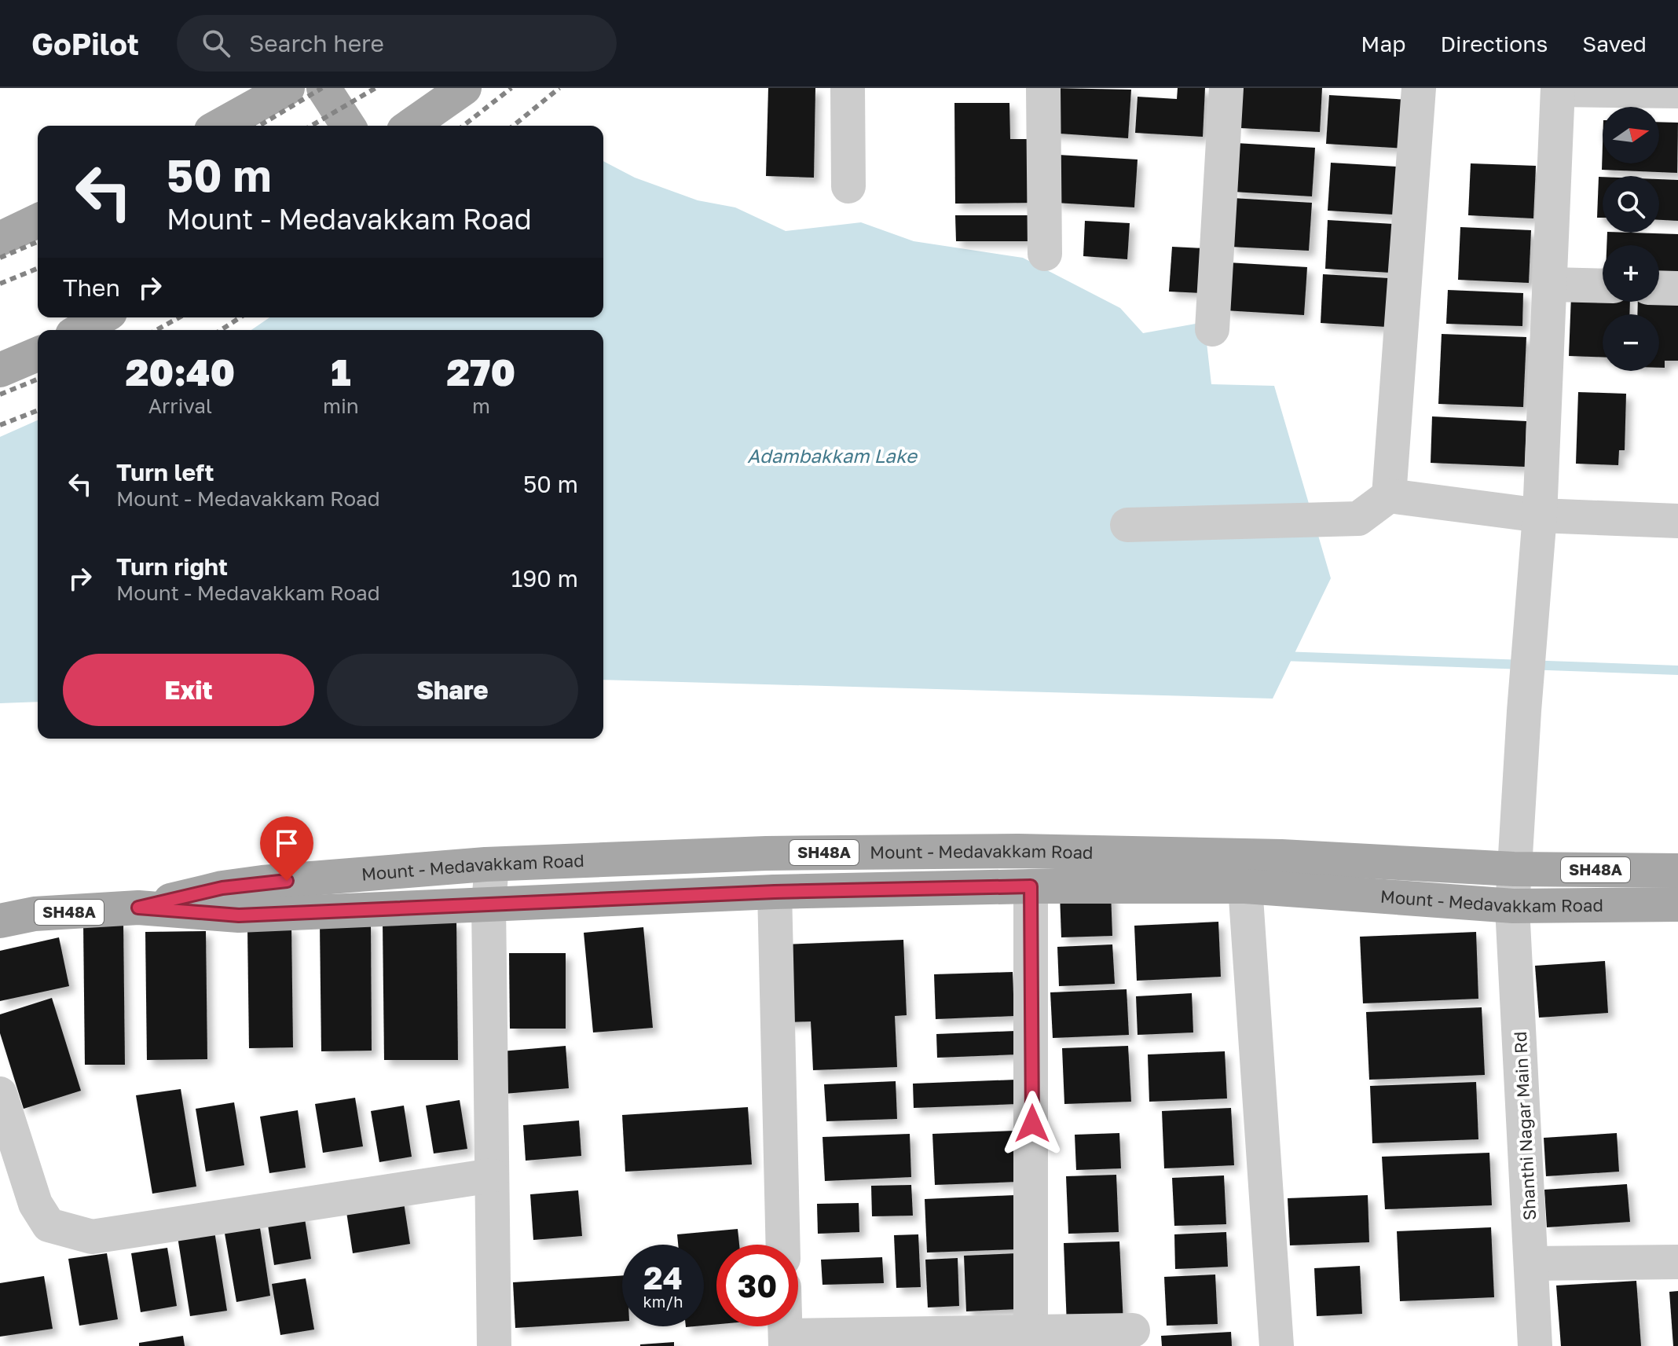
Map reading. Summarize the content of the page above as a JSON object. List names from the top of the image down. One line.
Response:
{"streets":{"main road":["SH48A","Mount - Medavakkam Road"],"street":["Shanthi Nagar Main Rd"]},"crossings":[["Mount - Medavakkam Road","Shanthi Nagar Main Rd"]],"water":["Adambakkam Lake"],"north":"right","page":{"header":"GoPilot","search":"Search here","nav":["Map","Directions","Saved"],"map_buttons":["+","−"],"turn":["50 m","Mount - Medavakkam Road"],"then":"Then","eta":["20:40","Arrival","1","min","270","m"],"list":[{"name":"Turn left","note":"Mount - Medavakkam Road","value":"50 m"},{"name":"Turn right","note":"Mount - Medavakkam Road","value":"190 m"}],"buttons":["Exit","Share"],"speed":"24 km/h","limit":"30"}}
